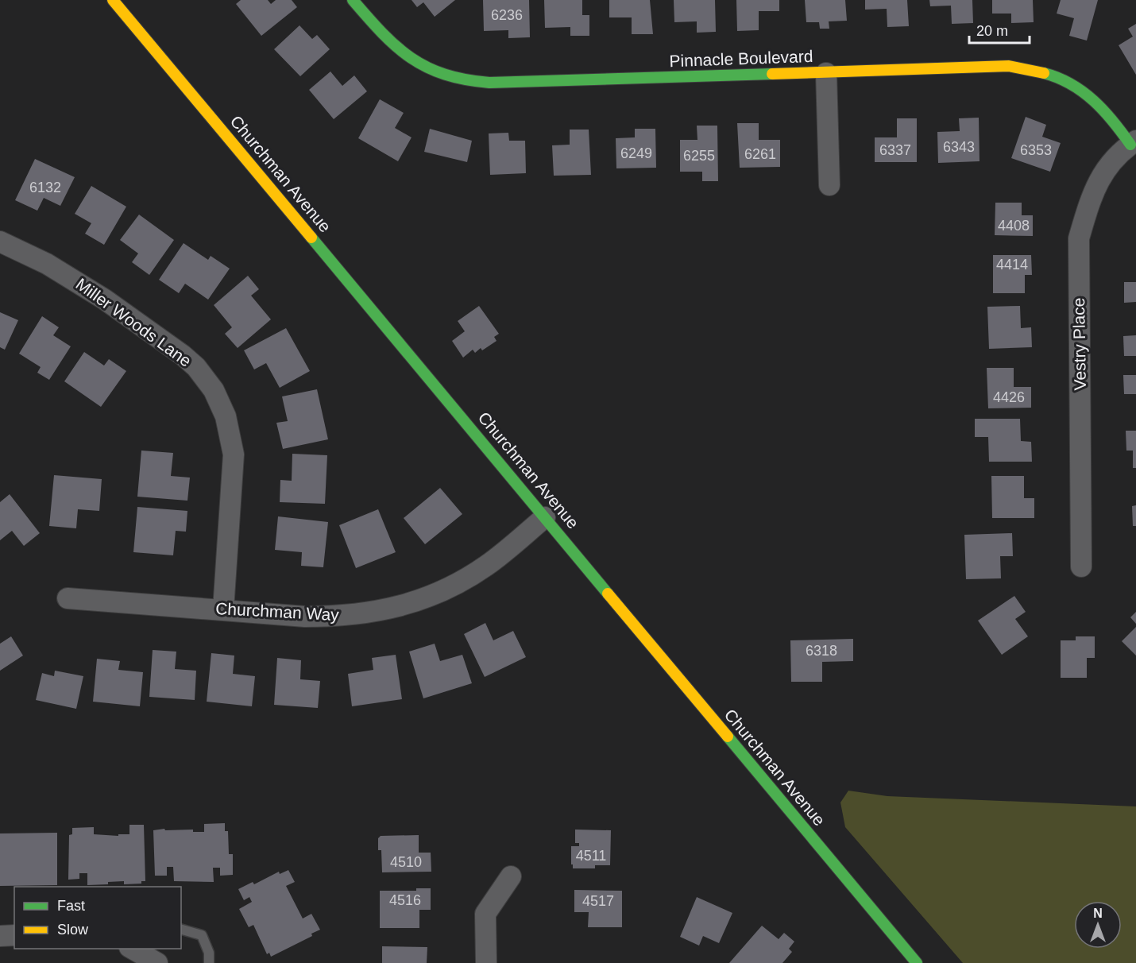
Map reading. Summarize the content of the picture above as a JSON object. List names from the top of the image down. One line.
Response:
{"streets":{"street":["Pinnacle Boulevard","Churchman Avenue","Miller Woods Lane","Vestry Place","Churchman Way"]},"crossings":[["Pinnacle Boulevard","Vestry Place"],["Churchman Avenue","Churchman Way"],["Miller Woods Lane","Churchman Way"]],"house_numbers":["6236","6343","6337","6353","6249","6261","6255","6132","4408","4414","4426","6318","4511","4510","4516","4517"],"legend":["Fast","Slow"],"scale_bar":"20 m","north":"top"}
